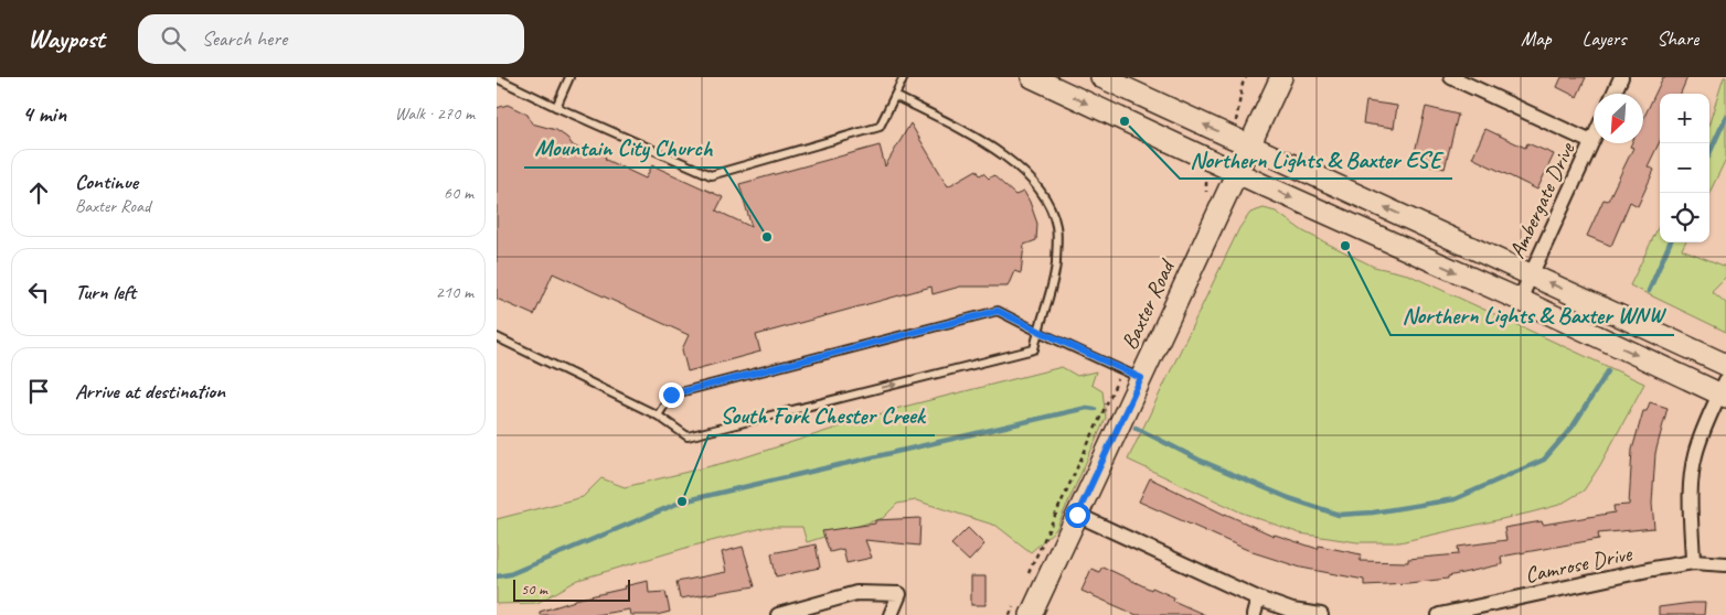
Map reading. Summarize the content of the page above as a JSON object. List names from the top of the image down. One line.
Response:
{"streets":{"main road":["Baxter Road"],"street":["Ambergate Drive","Camrose Drive"]},"places":["Northern Lights & Baxter ESE","Mountain City Church","Northern Lights & Baxter WNW","South Fork Chester Creek"],"scale_bar":"50 m","north":"bottom left","page":{"header":"Waypost","search":"Search here","nav":["Map","Layers","Share"],"heading":["4 min","Walk · 270 m"],"map_buttons":["+","−"],"list":[["Continue","Baxter Road","60 m"],["Turn left","210 m"],"Arrive at destination"],"scale":"50 m"}}
